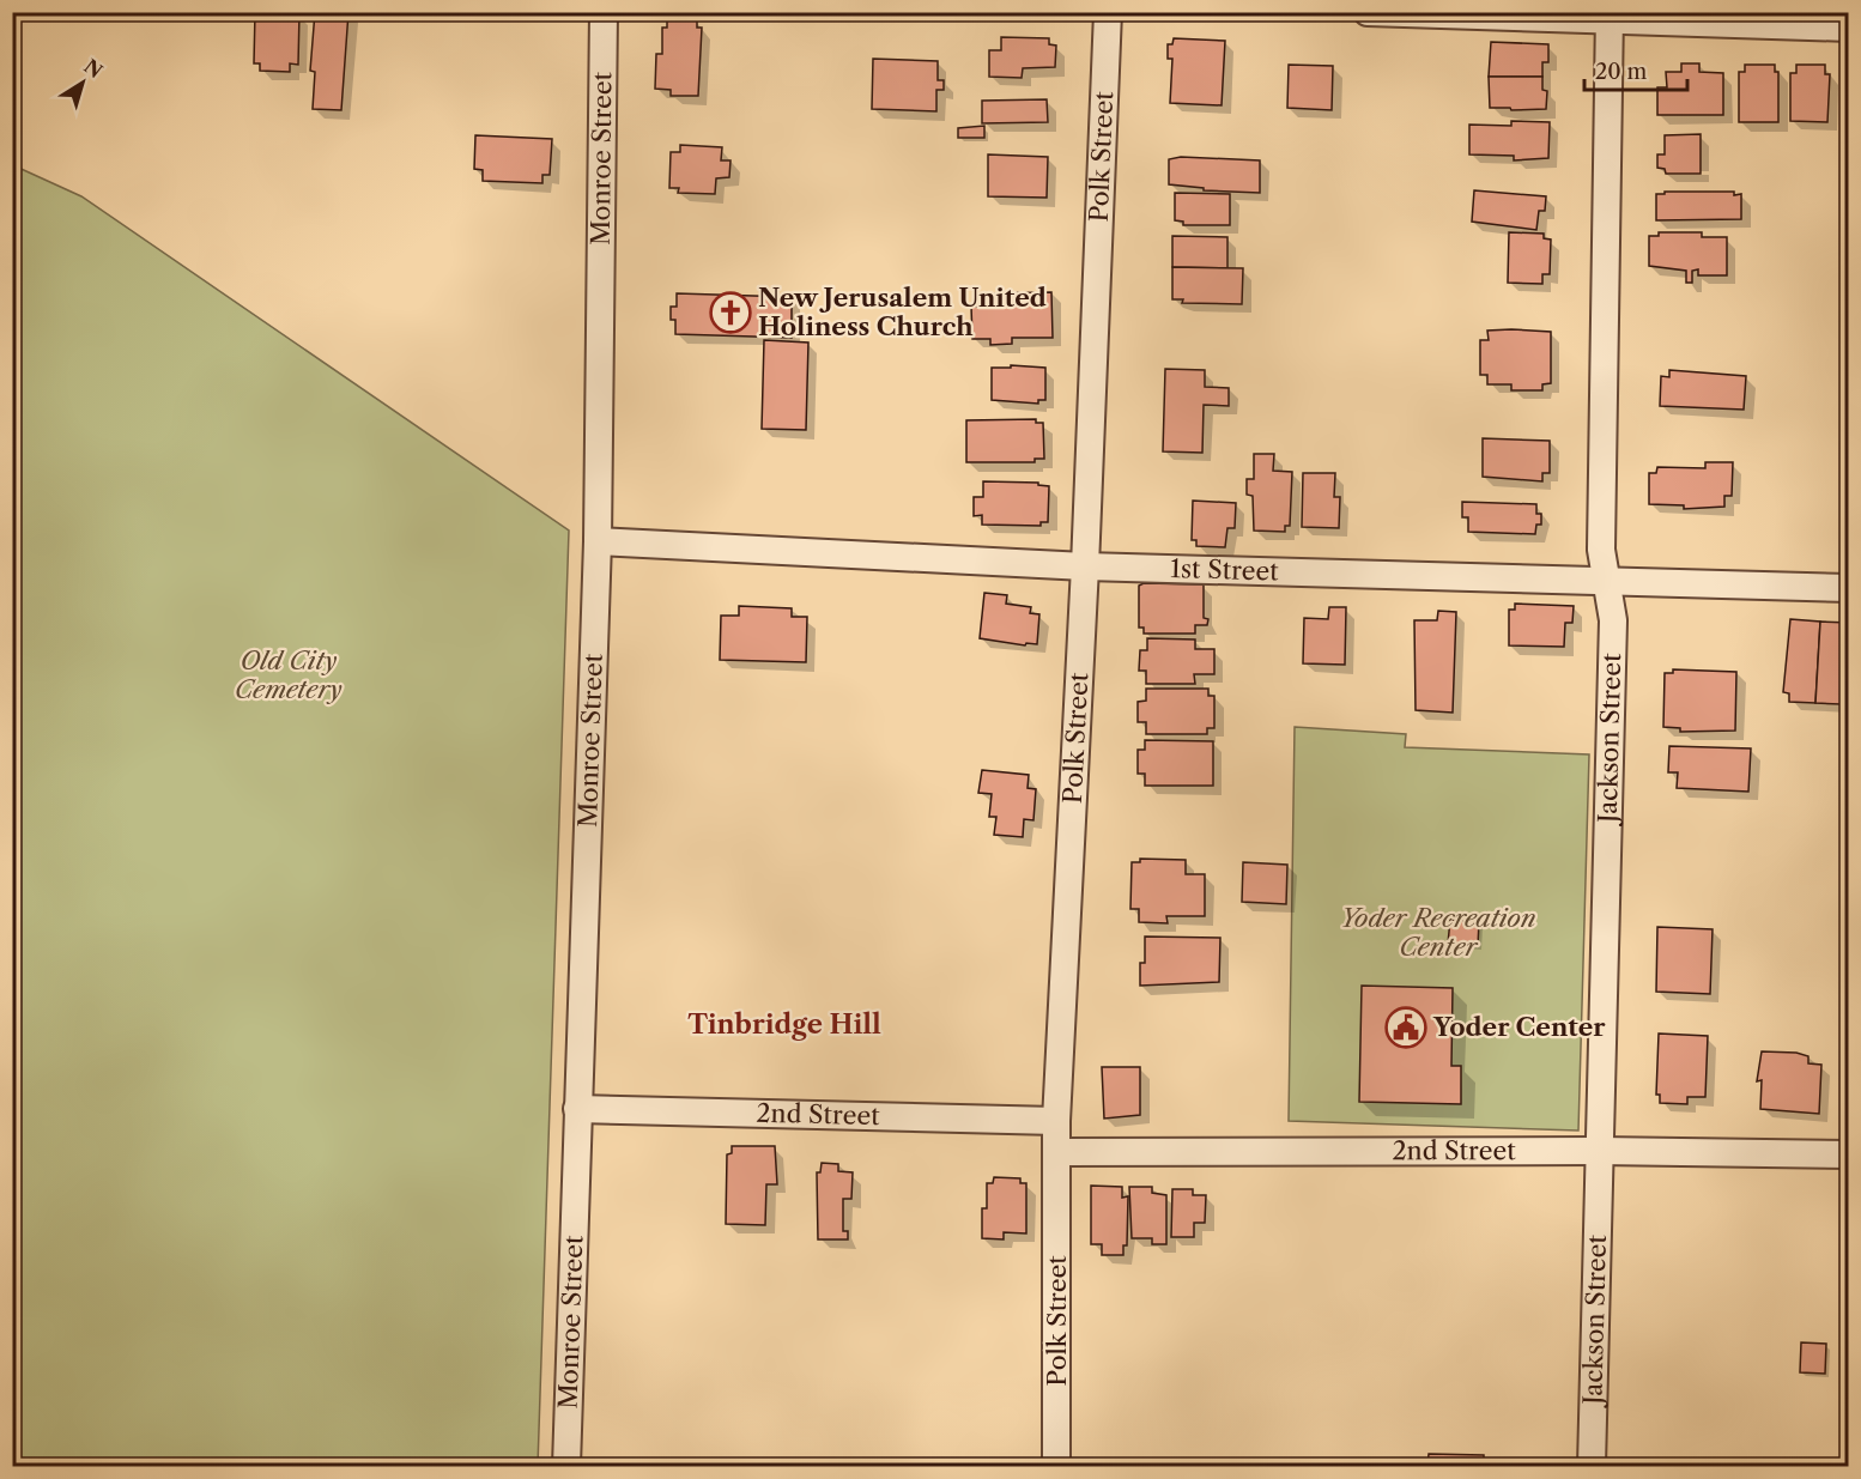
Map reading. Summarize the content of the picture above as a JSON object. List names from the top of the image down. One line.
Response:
{"streets":{"street":["Monroe Street","Polk Street","1st Street","Jackson Street","2nd Street"]},"crossings":[["Monroe Street","1st Street"],["Monroe Street","2nd Street"],["Polk Street","1st Street"],["Polk Street","2nd Street"],["1st Street","Jackson Street"],["Jackson Street","2nd Street"]],"districts":["Tinbridge Hill"],"parks":["Old City Cemetery","Yoder Recreation Center"],"places":{"church":["New Jerusalem United Holiness Church"],"public building":["Yoder Center"]},"scale_bar":"20 m","north":"top right"}
